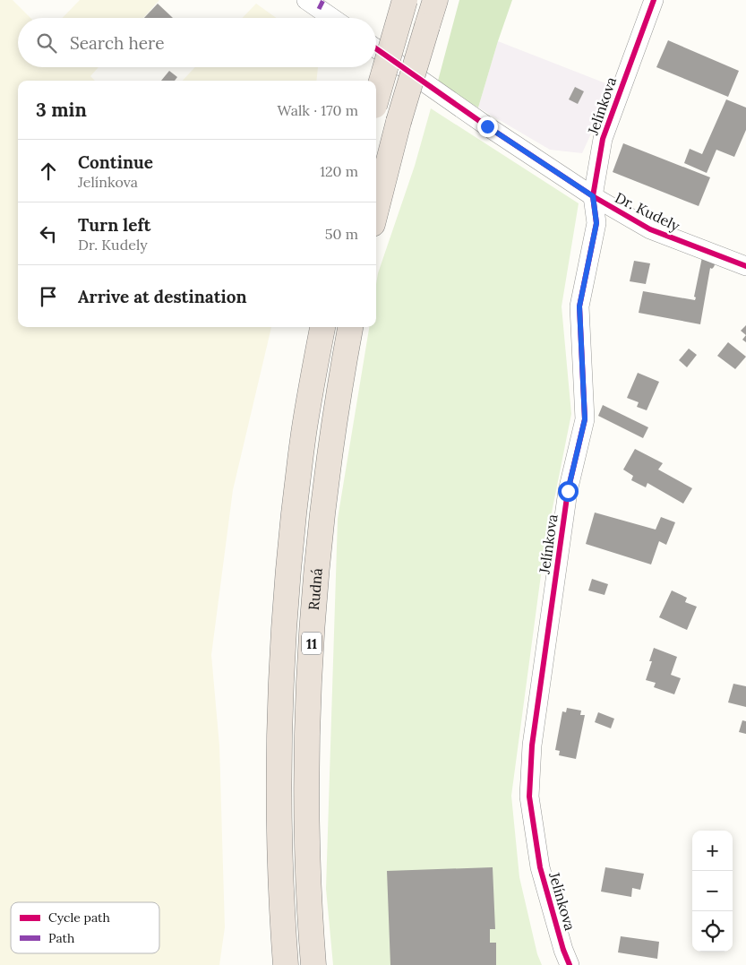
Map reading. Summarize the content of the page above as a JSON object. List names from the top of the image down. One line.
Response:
{"streets":{"highway":["Rudná","11"],"street":["Jelínkova","Dr. Kudely"]},"crossings":[["Jelínkova","Dr. Kudely"]],"legend":["Cycle path","Path"],"page":{"search":"Search here","heading":["3 min","Walk · 170 m"],"list":[["Continue","Jelínkova","120 m"],["Turn left","Dr. Kudely","50 m"],"Arrive at destination"],"map_buttons":["+","−"]}}
